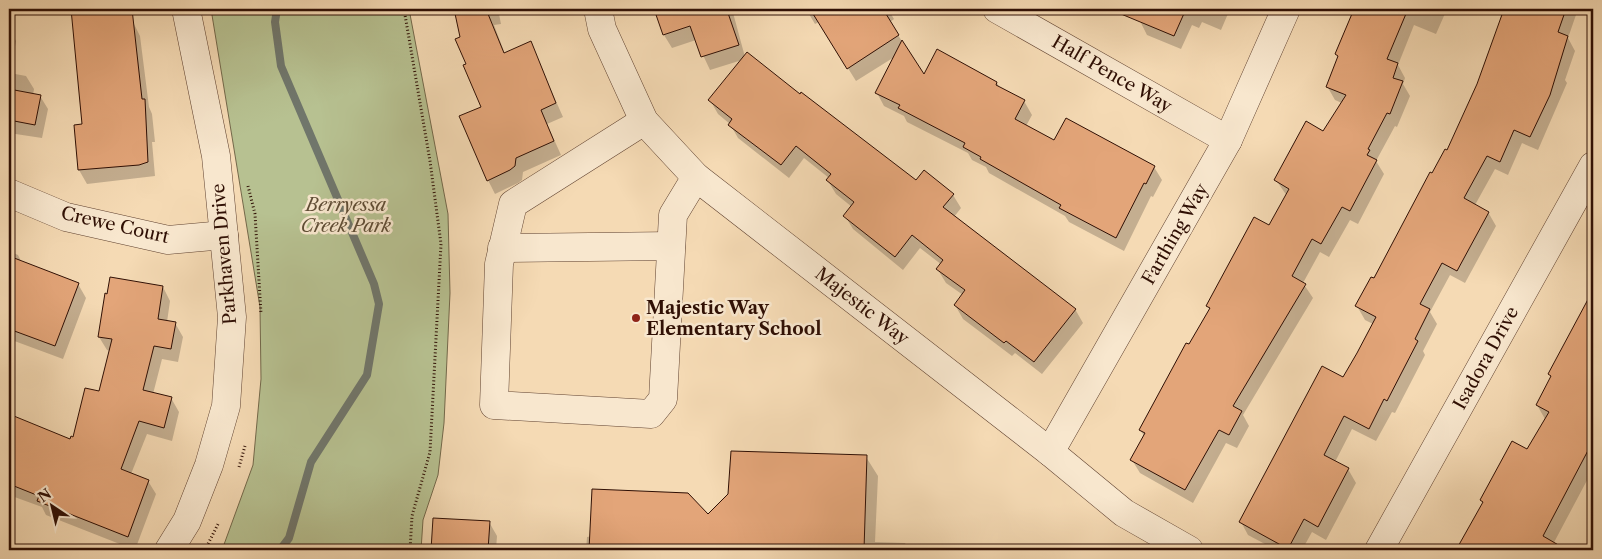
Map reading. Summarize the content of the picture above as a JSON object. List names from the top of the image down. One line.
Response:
{"streets":{"street":["Half Pence Way","Crewe Court","Farthing Way","Parkhaven Drive","Majestic Way","Isadora Drive"]},"crossings":[["Half Pence Way","Farthing Way"],["Crewe Court","Parkhaven Drive"],["Farthing Way","Majestic Way"]],"parks":["Berryessa Creek Park"],"places":["Majestic Way Elementary School"],"north":"top left"}
